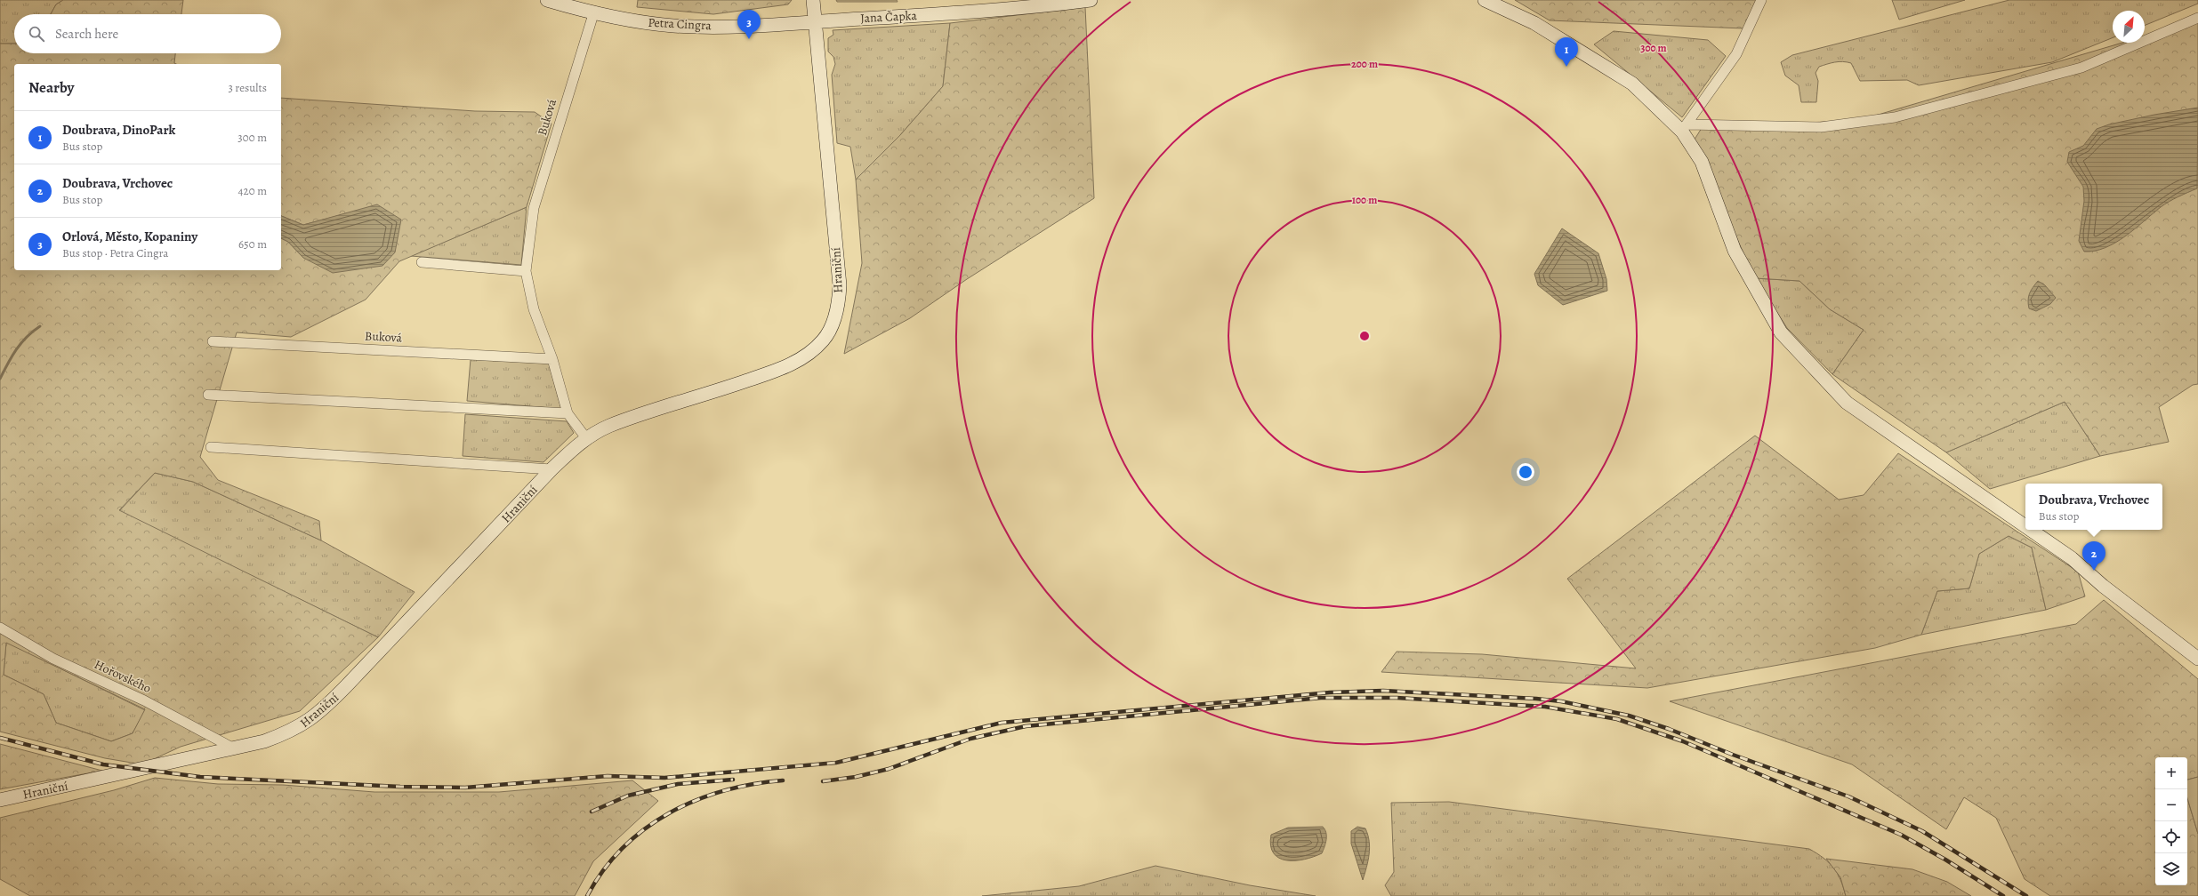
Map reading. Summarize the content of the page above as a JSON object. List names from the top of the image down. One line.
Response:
{"streets":{"street":["Jana Čapka","Petra Cingra","Buková","Hraniční","Hořovského"]},"crossings":[["Jana Čapka","Petra Cingra"],["Jana Čapka","Hraniční"],["Petra Cingra","Buková"],["Petra Cingra","Hraniční"],["Buková","Hraniční"],["Hraniční","Hořovského"]],"north":"top right","page":{"pins":["3","1","2"],"search":"Search here","heading":["Nearby","3 results"],"list":[{"mark":"1","name":"Doubrava, DinoPark","note":"Bus stop","value":"300 m"},{"mark":"2","name":"Doubrava, Vrchovec","note":"Bus stop","value":"420 m"},{"mark":"3","name":"Orlová, Město, Kopaniny","note":"Bus stop · Petra Cingra","value":"650 m"}],"popup":["Doubrava, Vrchovec","Bus stop"],"map_buttons":["+","−"]},"rings":["300 m","200 m","100 m"]}
